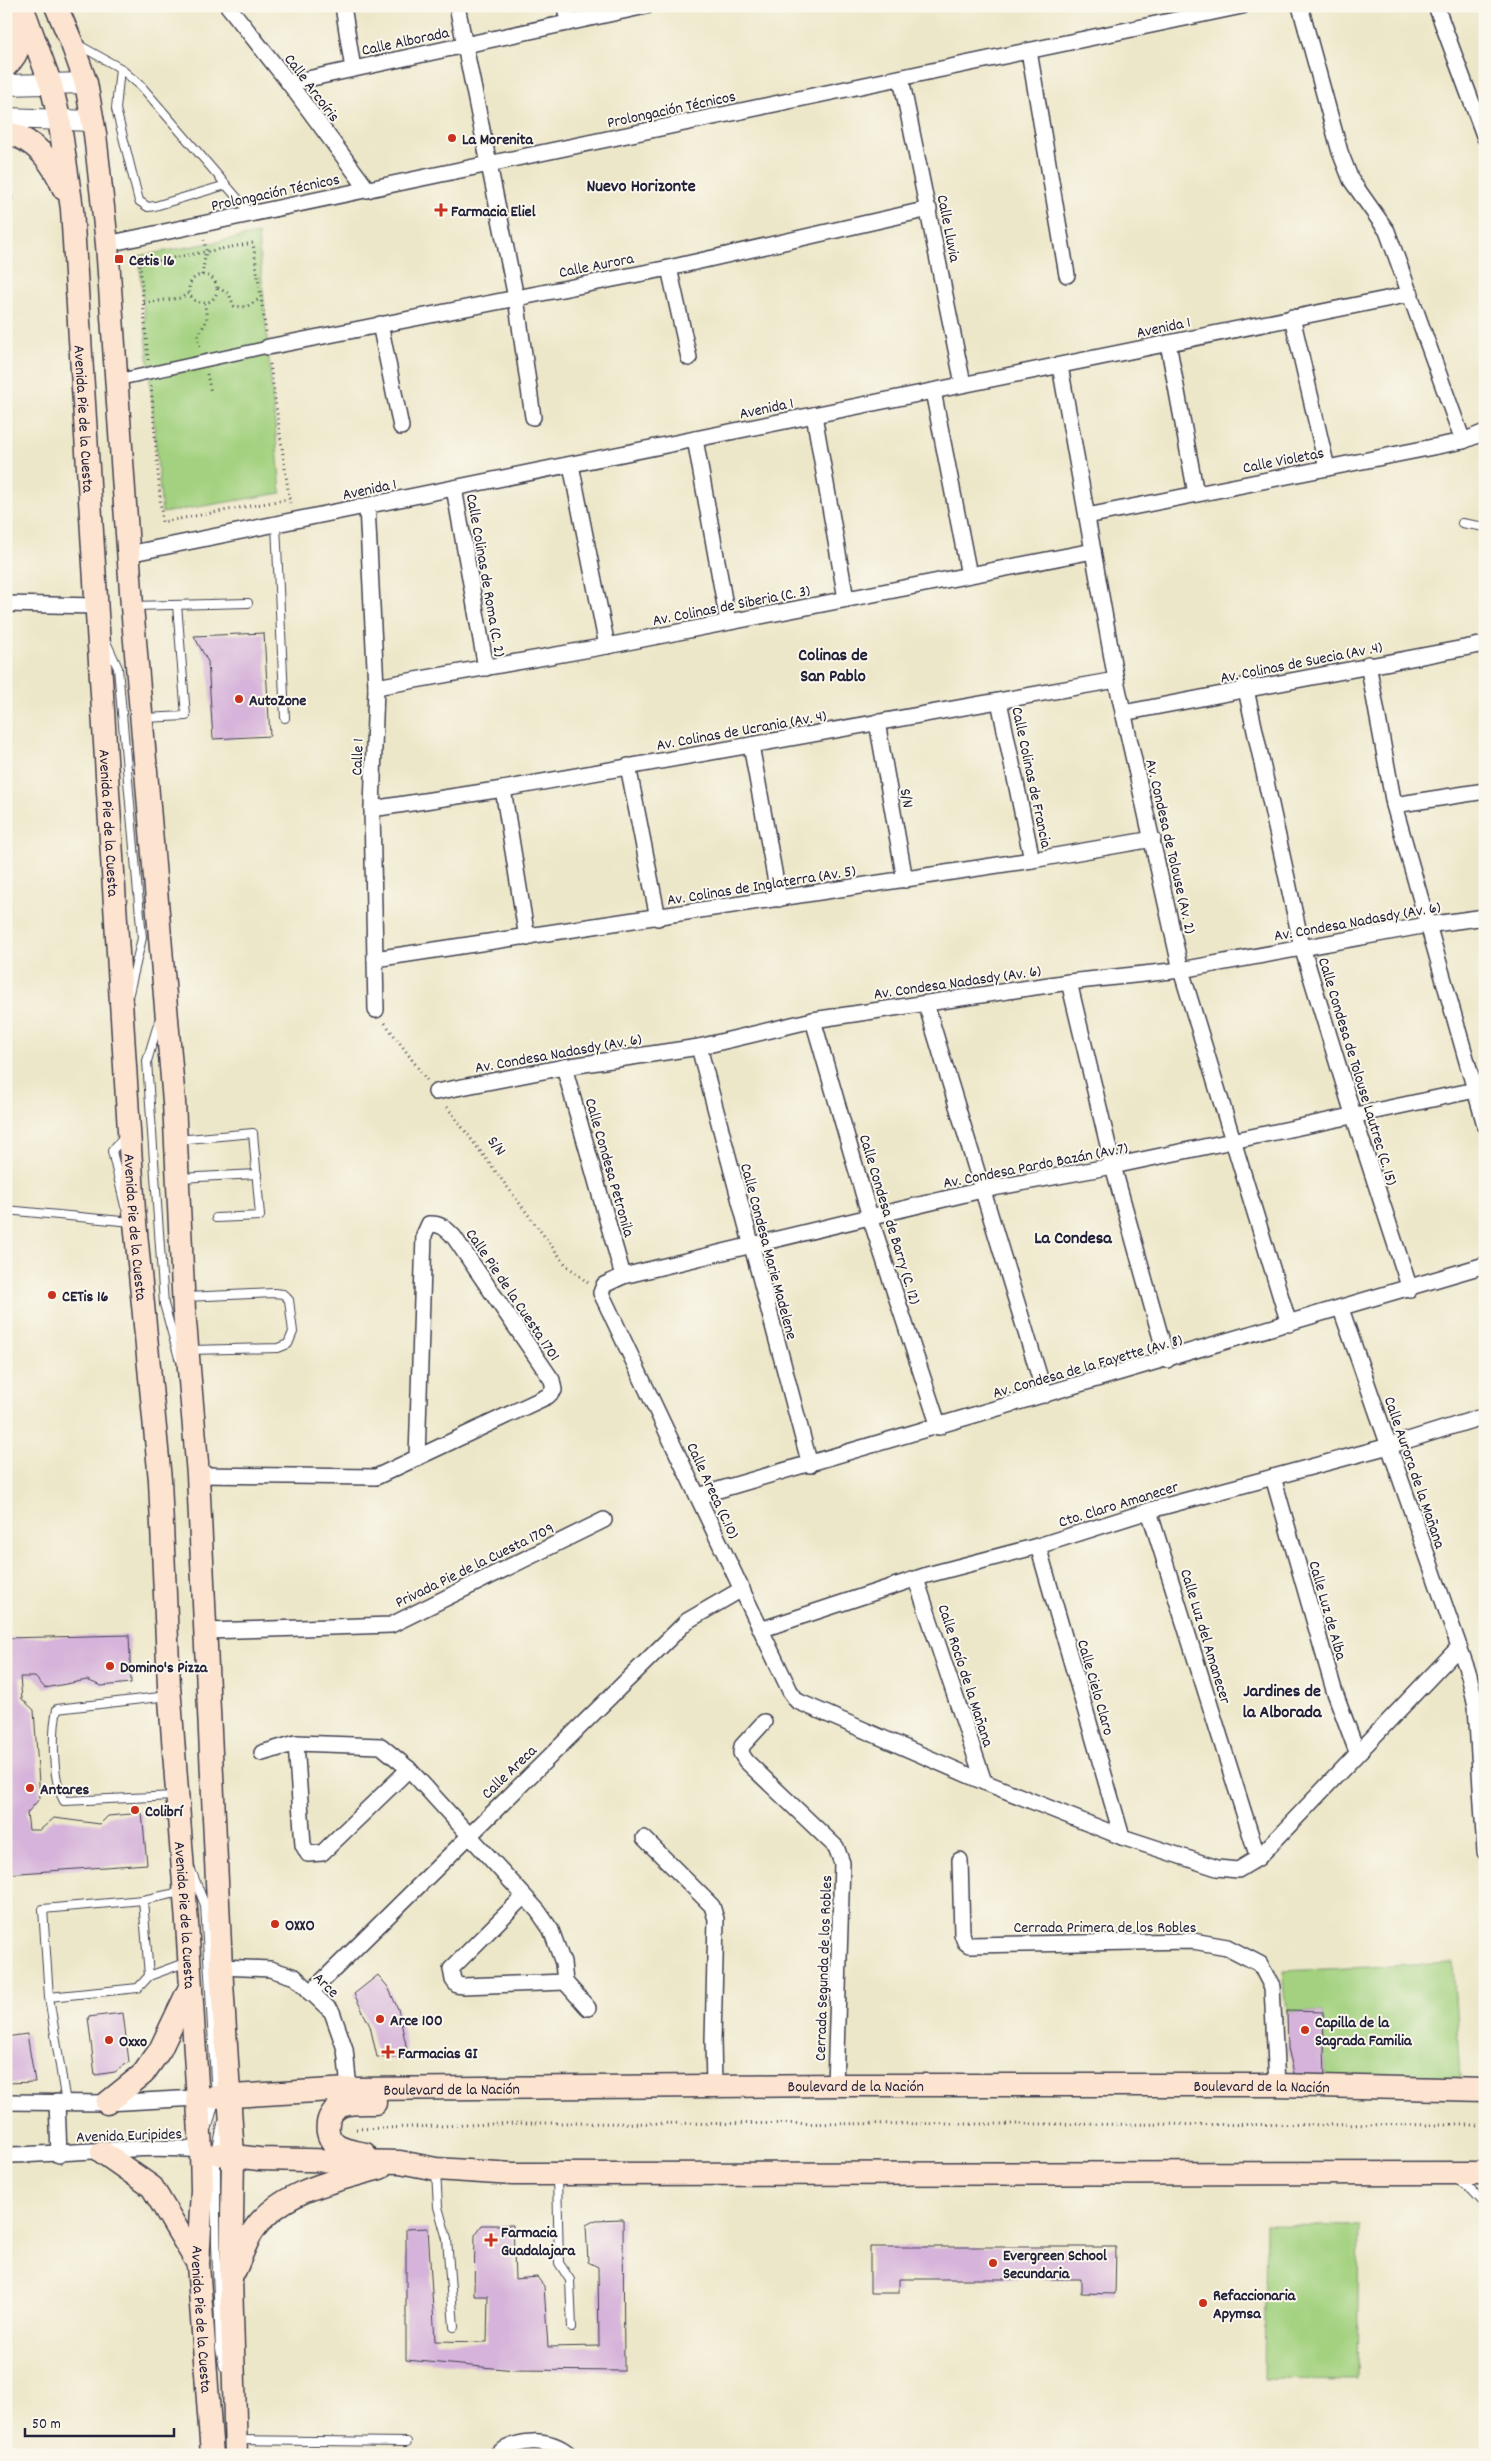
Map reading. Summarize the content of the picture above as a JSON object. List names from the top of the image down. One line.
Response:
{"streets":{"main road":["Avenida Pie de la Cuesta","Boulevard de la Nación"],"street":["Calle Alborada","Calle Arcoíris","Prolongación Técnicos","Calle Lluvia","Calle Aurora","Avenida 1","Calle Violetas","Calle Colinas de Roma (C. 2)","Av. Colinas de Siberia (C. 3)","Av. Colinas de Suecia (Av .4)","Av. Colinas de Ucrania (Av. 4)","Calle 1","Calle Colinas de Francia","S/N","Av. Condesa de Tolouse (Av. 2)","Av. Colinas de Inglaterra (Av. 5)","Av. Condesa Nadasdy (Av. 6)","Calle Condesa de Tolouse Lautrec (C. 15)","Av. Condesa Pardo Bazán (Av.7)","Calle Condesa Petronila","Calle Condesa de Barry (C. 12)","Calle Condesa Marie Madelene","Calle Pie de la Cuesta 1701","Av. Condesa de la Fayette (Av. 8)","Calle Aurora de la Mañana","Calle Areca (C.10)","Cto. Claro Amanecer","Privada Pie de la Cuesta 1709","Calle Luz de Alba","Calle Luz del Amanecer","Calle Rocío de la Mañana","Calle Cielo Claro","Calle Areca","Cerrada Primera de los Robles","Cerrada Segunda de los Robles","Arce","Avenida Euripides"]},"crossings":[["Calle Alborada","Calle Arcoíris"],["Calle Arcoíris","Prolongación Técnicos"],["Prolongación Técnicos","Calle Lluvia"],["Prolongación Técnicos","Avenida Pie de la Cuesta"],["Calle Lluvia","Calle Aurora"],["Calle Lluvia","Avenida 1"],["Avenida 1","Avenida Pie de la Cuesta"],["Avenida 1","Calle Colinas de Roma (C. 2)"],["Avenida 1","Calle 1"],["Avenida 1","Av. Condesa de Tolouse (Av. 2)"],["Avenida Pie de la Cuesta","Calle Pie de la Cuesta 1701"],["Avenida Pie de la Cuesta","Privada Pie de la Cuesta 1709"],["Avenida Pie de la Cuesta","Arce"],["Avenida Pie de la Cuesta","Boulevard de la Nación"],["Avenida Pie de la Cuesta","Avenida Euripides"],["Calle Violetas","Av. Condesa de Tolouse (Av. 2)"],["Calle Colinas de Roma (C. 2)","Av. Colinas de Siberia (C. 3)"],["Av. Colinas de Siberia (C. 3)","Calle 1"],["Av. Colinas de Siberia (C. 3)","Av. Condesa de Tolouse (Av. 2)"],["Av. Colinas de Suecia (Av .4)","Av. Condesa de Tolouse (Av. 2)"],["Av. Colinas de Suecia (Av .4)","Calle Condesa de Tolouse Lautrec (C. 15)"],["Av. Colinas de Ucrania (Av. 4)","Calle 1"],["Av. Colinas de Ucrania (Av. 4)","Calle Colinas de Francia"],["Av. Colinas de Ucrania (Av. 4)","S/N"],["Av. Colinas de Ucrania (Av. 4)","Av. Condesa de Tolouse (Av. 2)"],["Calle 1","S/N"],["Calle 1","Av. Colinas de Inglaterra (Av. 5)"],["Calle Colinas de Francia","Av. Colinas de Inglaterra (Av. 5)"],["S/N","Av. Colinas de Inglaterra (Av. 5)"],["S/N","Av. Condesa Nadasdy (Av. 6)"],["S/N","Av. Condesa Pardo Bazán (Av.7)"],["S/N","Calle Areca (C.10)"],["Av. Condesa de Tolouse (Av. 2)","Av. Colinas de Inglaterra (Av. 5)"],["Av. Condesa de Tolouse (Av. 2)","Av. Condesa Nadasdy (Av. 6)"],["Av. Condesa de Tolouse (Av. 2)","Av. Condesa Pardo Bazán (Av.7)"],["Av. Condesa de Tolouse (Av. 2)","Av. Condesa de la Fayette (Av. 8)"],["Av. Condesa Nadasdy (Av. 6)","Calle Condesa de Tolouse Lautrec (C. 15)"],["Av. Condesa Nadasdy (Av. 6)","Calle Condesa Petronila"],["Av. Condesa Nadasdy (Av. 6)","Calle Condesa de Barry (C. 12)"],["Av. Condesa Nadasdy (Av. 6)","Calle Condesa Marie Madelene"],["Calle Condesa de Tolouse Lautrec (C. 15)","Av. Condesa Pardo Bazán (Av.7)"],["Calle Condesa de Tolouse Lautrec (C. 15)","Av. Condesa de la Fayette (Av. 8)"],["Av. Condesa Pardo Bazán (Av.7)","Calle Condesa Petronila"],["Av. Condesa Pardo Bazán (Av.7)","Calle Condesa de Barry (C. 12)"],["Av. Condesa Pardo Bazán (Av.7)","Calle Condesa Marie Madelene"],["Av. Condesa Pardo Bazán (Av.7)","Calle Areca (C.10)"],["Calle Condesa de Barry (C. 12)","Av. Condesa de la Fayette (Av. 8)"],["Calle Condesa Marie Madelene","Av. Condesa de la Fayette (Av. 8)"],["Av. Condesa de la Fayette (Av. 8)","Calle Aurora de la Mañana"],["Av. Condesa de la Fayette (Av. 8)","Calle Areca (C.10)"],["Calle Aurora de la Mañana","Cto. Claro Amanecer"],["Calle Areca (C.10)","Cto. Claro Amanecer"],["Calle Areca (C.10)","Calle Rocío de la Mañana"],["Calle Areca (C.10)","Calle Areca"],["Cto. Claro Amanecer","Calle Luz de Alba"],["Cto. Claro Amanecer","Calle Luz del Amanecer"],["Cto. Claro Amanecer","Calle Rocío de la Mañana"],["Cto. Claro Amanecer","Calle Cielo Claro"],["Calle Areca","Arce"],["Cerrada Primera de los Robles","Boulevard de la Nación"],["Cerrada Segunda de los Robles","Boulevard de la Nación"],["Arce","Boulevard de la Nación"],["Boulevard de la Nación","Avenida Euripides"]],"districts":["Nuevo Horizonte","Colinas de San Pablo","La Condesa","Jardines de la Alborada"],"places":{"other":["La Morenita","AutoZone","CETis 16","Domino's Pizza","Antares","Colibrí","OXXO","Arce 100","Capilla de la Sagrada Familia","Oxxo","Evergreen School Secundaria","Refaccionaria Apymsa"],"health":["Farmacia Eliel","Farmacias GI","Farmacia Guadalajara"],"transit":["Cetis 16"]},"scale_bar":"50 m"}
